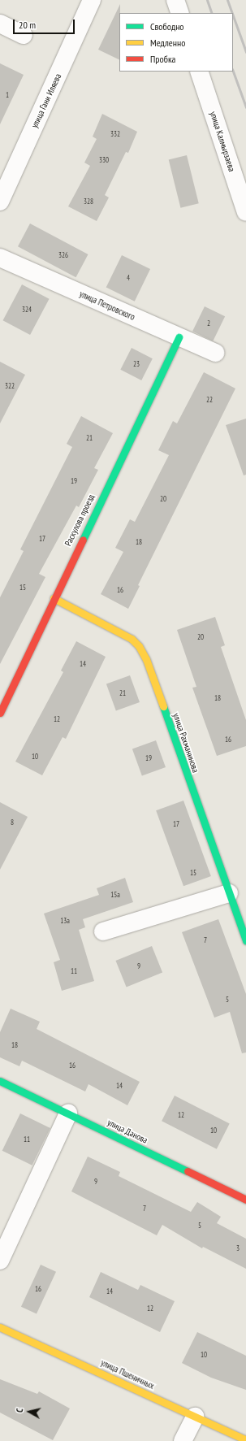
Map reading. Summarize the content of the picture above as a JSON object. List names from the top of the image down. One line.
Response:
{"streets":{"street":["улица Гани Иляева","улица Калмырзаева","улица Петровского","Раскулова проезд","улица Рахманинова","улица Данова","улица Пшеничных"]},"crossings":[["улица Петровского","Раскулова проезд"],["Раскулова проезд","улица Рахманинова"]],"house_numbers":["1","332","330","328","326","4","324","2","23","322","22","21","19","20","17","18","15","16","20","14","21","18","12","16","10","19","8","17","15","15а","13а","7","9","11","5","18","16","14","12","10","11","9","7","5","3","16","14","12","10"],"legend":["Свободно","Медленно","Пробка"],"scale_bar":"20 m","north":"left"}
